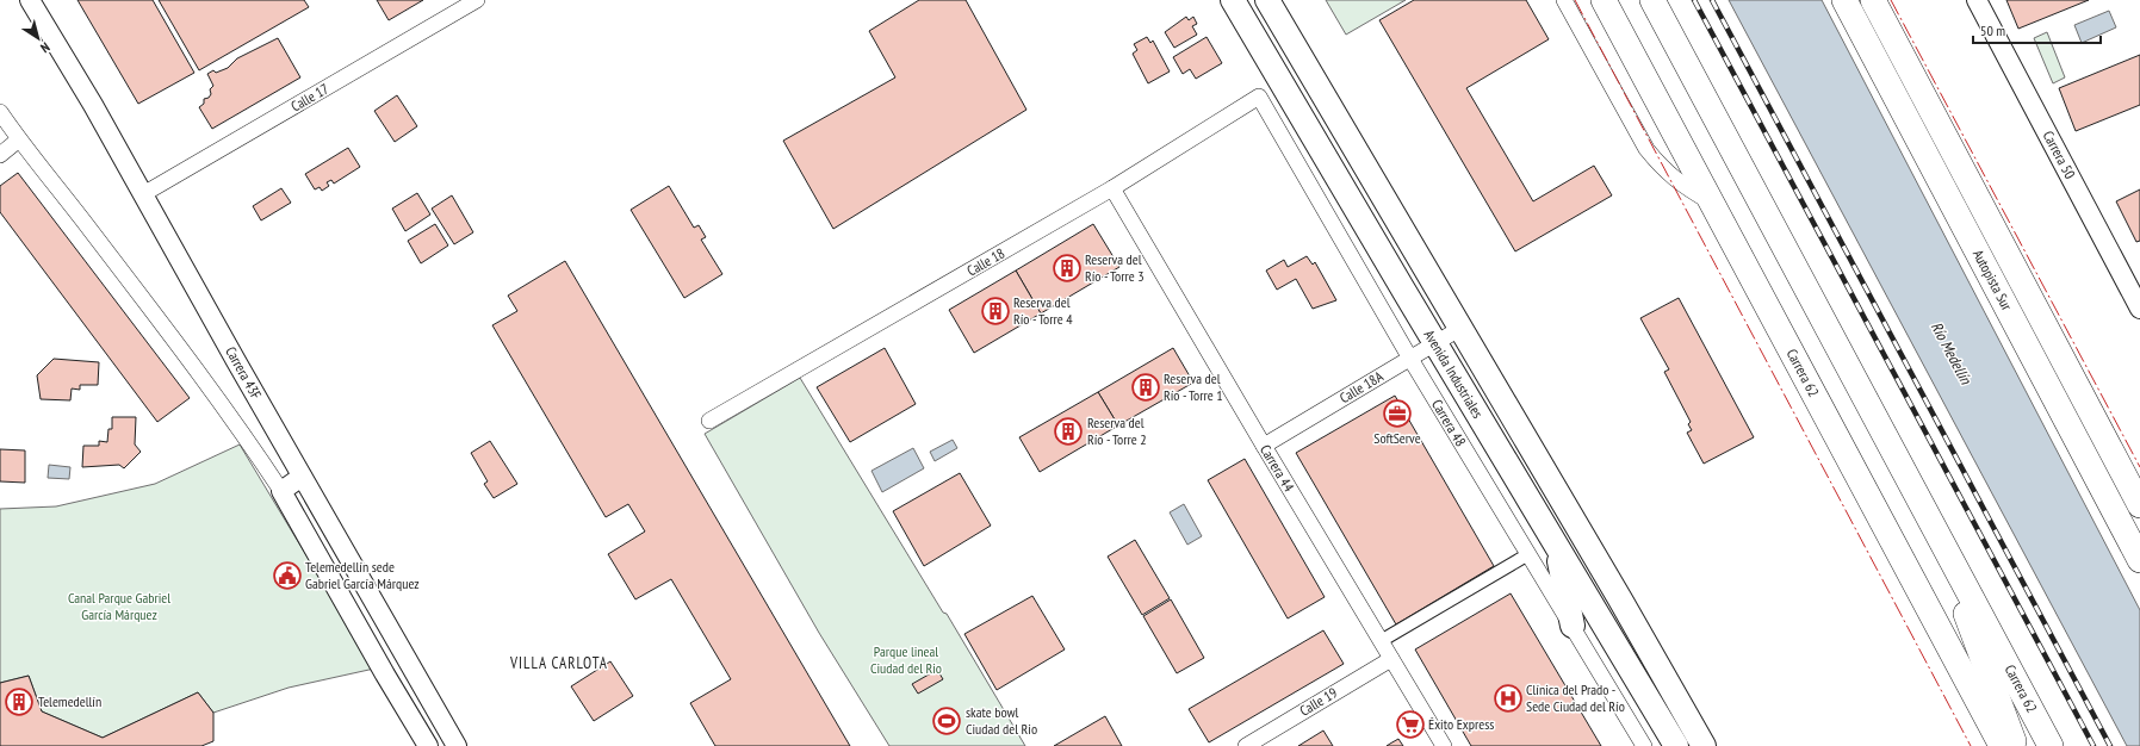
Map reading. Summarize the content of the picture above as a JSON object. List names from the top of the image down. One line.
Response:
{"streets":{"highway":["Autopista Sur","Carrera 62"],"main road":["Avenida Industriales"],"street":["Calle 17","Carrera 50","Calle 18","Carrera 43F","Calle 18A","Carrera 48","Carrera 44","Calle 19"]},"crossings":[["Calle 17","Carrera 43F"],["Calle 18","Carrera 48"],["Calle 18","Carrera 44"],["Avenida Industriales","Calle 18A"],["Calle 18A","Carrera 48"],["Calle 18A","Carrera 44"],["Carrera 44","Calle 19"]],"districts":["VILLA CARLOTA"],"water":["Río Medellín"],"parks":["Canal Parque Gabriel García Márquez","Parque lineal Ciudad del Rio"],"places":{"building":["Reserva del Río - Torre 3","Reserva del Río - Torre 4","Reserva del Río - Torre 1","Reserva del Río - Torre 2","Telemedellín"],"office":["SoftServe"],"public building":["Telemedellín sede Gabriel García Márquez"],"hospital":["Clínica del Prado - Sede Ciudad del Río"],"sports":["skate bowl Ciudad del Rio"],"supermarket":["Éxito Express"]},"scale_bar":"50 m","north":"bottom right"}
